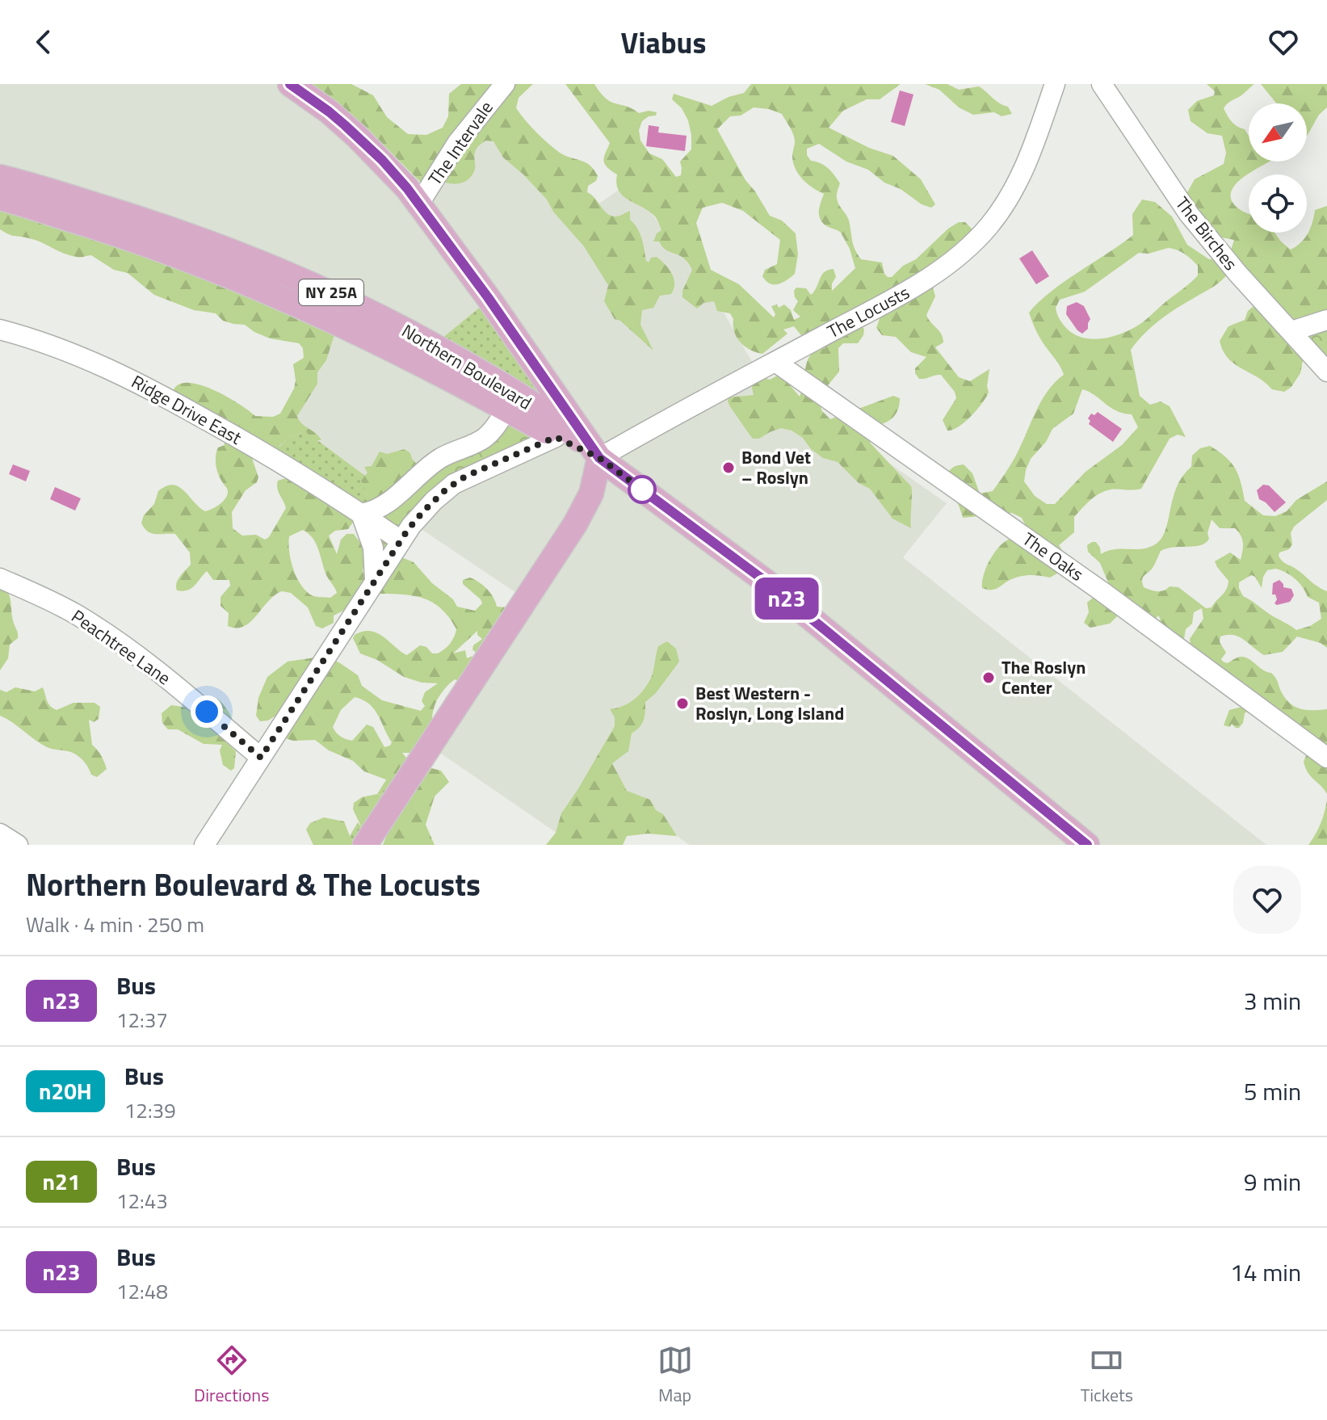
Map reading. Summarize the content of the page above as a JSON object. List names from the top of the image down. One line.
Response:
{"streets":{"main road":["NY 25A","Northern Boulevard"],"street":["The Intervale","The Birches","The Locusts","Ridge Drive East","The Oaks","Peachtree Lane"]},"crossings":[["NY 25A","The Locusts"],["NY 25A","Northern Boulevard"],["The Locusts","Northern Boulevard"],["The Locusts","The Oaks"]],"places":["Bond Vet – Roslyn","The Roslyn Center","Best Western - Roslyn, Long Island"],"lines":["bus line n23"],"north":"bottom left","page":{"header":"Viabus","on_map":"n23","heading":["Northern Boulevard & The Locusts","Walk · 4 min · 250 m"],"list":[{"mark":"n23","name":"Bus","note":"12:37","value":"3 min"},{"mark":"n20H","name":"Bus","note":"12:39","value":"5 min"},{"mark":"n21","name":"Bus","note":"12:43","value":"9 min"},{"mark":"n23","name":"Bus","note":"12:48","value":"14 min"}],"tabs":["Directions","Map","Tickets"]}}
